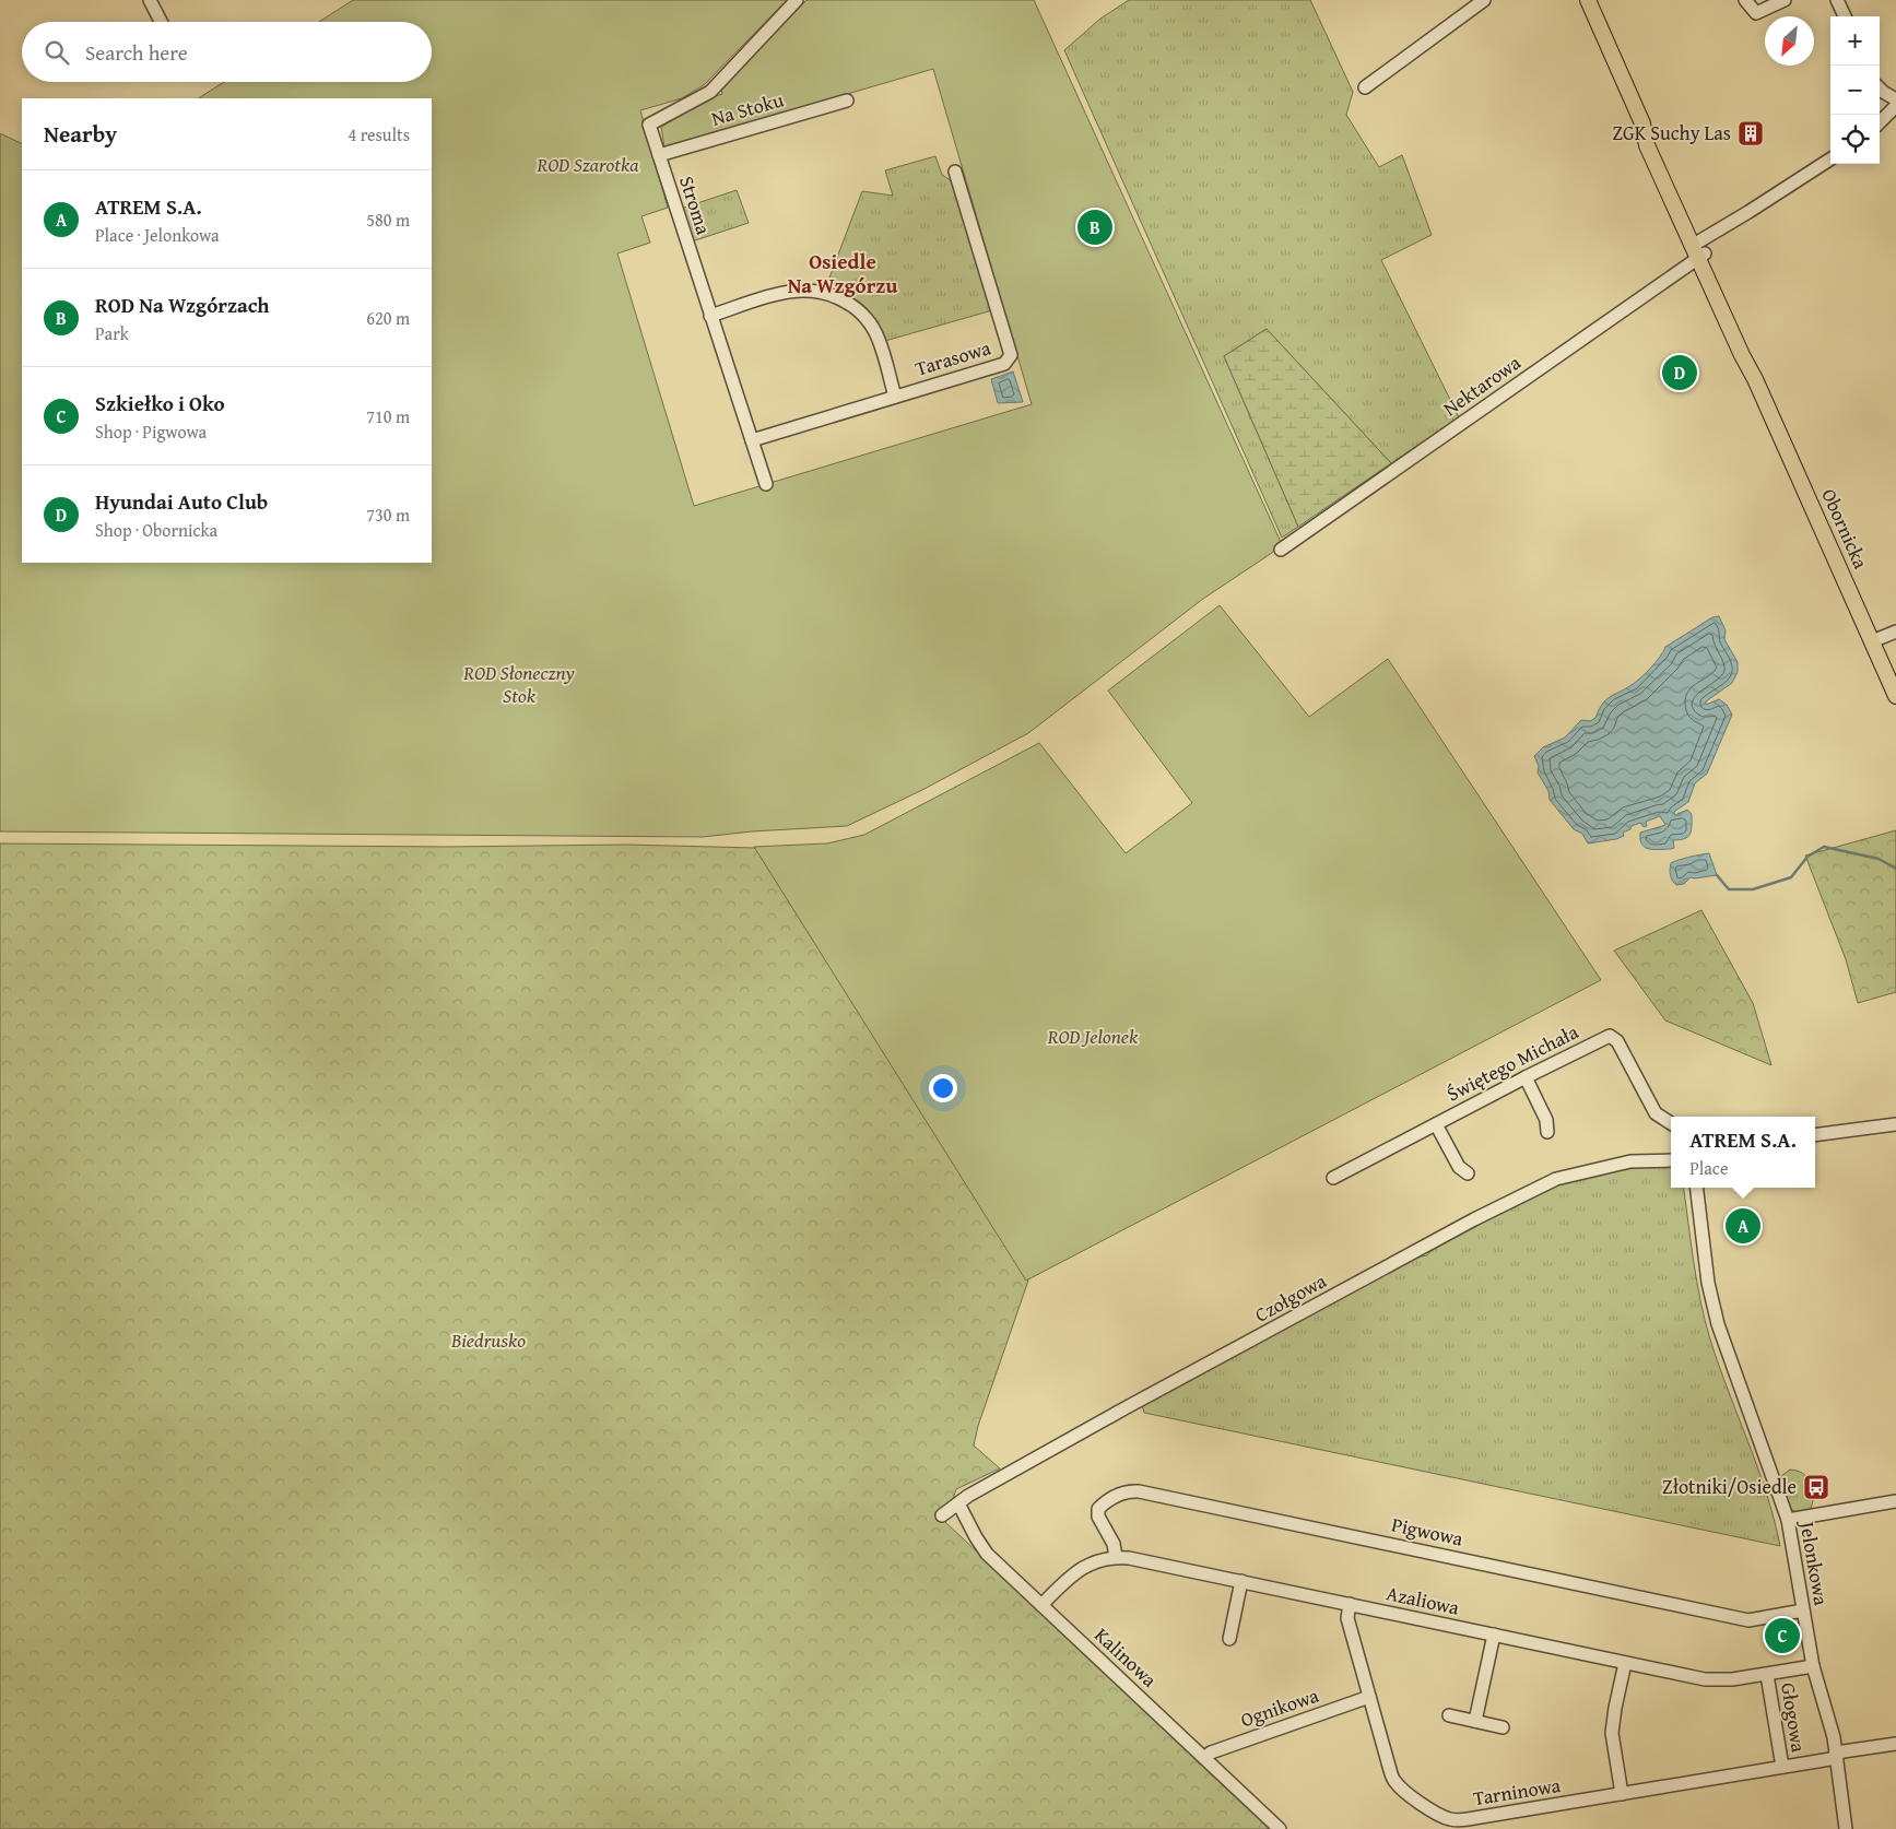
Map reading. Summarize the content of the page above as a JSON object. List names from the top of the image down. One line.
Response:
{"streets":{"main road":["Obornicka"],"street":["Na Stoku","Stroma","Tarasowa","Nektarowa","Świętego Michała","Czołgowa","Pigwowa","Jelonkowa","Azaliowa","Kalinowa","Ognikowa","Głogowa","Tarninowa"]},"crossings":[["Na Stoku","Stroma"],["Stroma","Tarasowa"],["Nektarowa","Obornicka"],["Czołgowa","Kalinowa"],["Pigwowa","Jelonkowa"],["Pigwowa","Azaliowa"],["Jelonkowa","Azaliowa"],["Jelonkowa","Tarninowa"],["Azaliowa","Kalinowa"],["Azaliowa","Głogowa"],["Azaliowa","Tarninowa"],["Kalinowa","Ognikowa"],["Ognikowa","Tarninowa"],["Głogowa","Tarninowa"]],"districts":["Osiedle Na Wzgórzu"],"parks":["ROD Szarotka","ROD Słoneczny Stok","ROD Jelonek","Biedrusko"],"places":{"building":["ZGK Suchy Las"],"bus stop":["Złotniki/Osiedle"]},"north":"bottom left","page":{"map_buttons":["+","−"],"search":"Search here","heading":["Nearby","4 results"],"list":[{"mark":"A","name":"ATREM S.A.","note":"Place · Jelonkowa","value":"580 m"},{"mark":"B","name":"ROD Na Wzgórzach","note":"Park","value":"620 m"},{"mark":"C","name":"Szkiełko i Oko","note":"Shop · Pigwowa","value":"710 m"},{"mark":"D","name":"Hyundai Auto Club","note":"Shop · Obornicka","value":"730 m"}],"pins":["B","D","A","C"],"popup":["ATREM S.A.","Place"]}}
